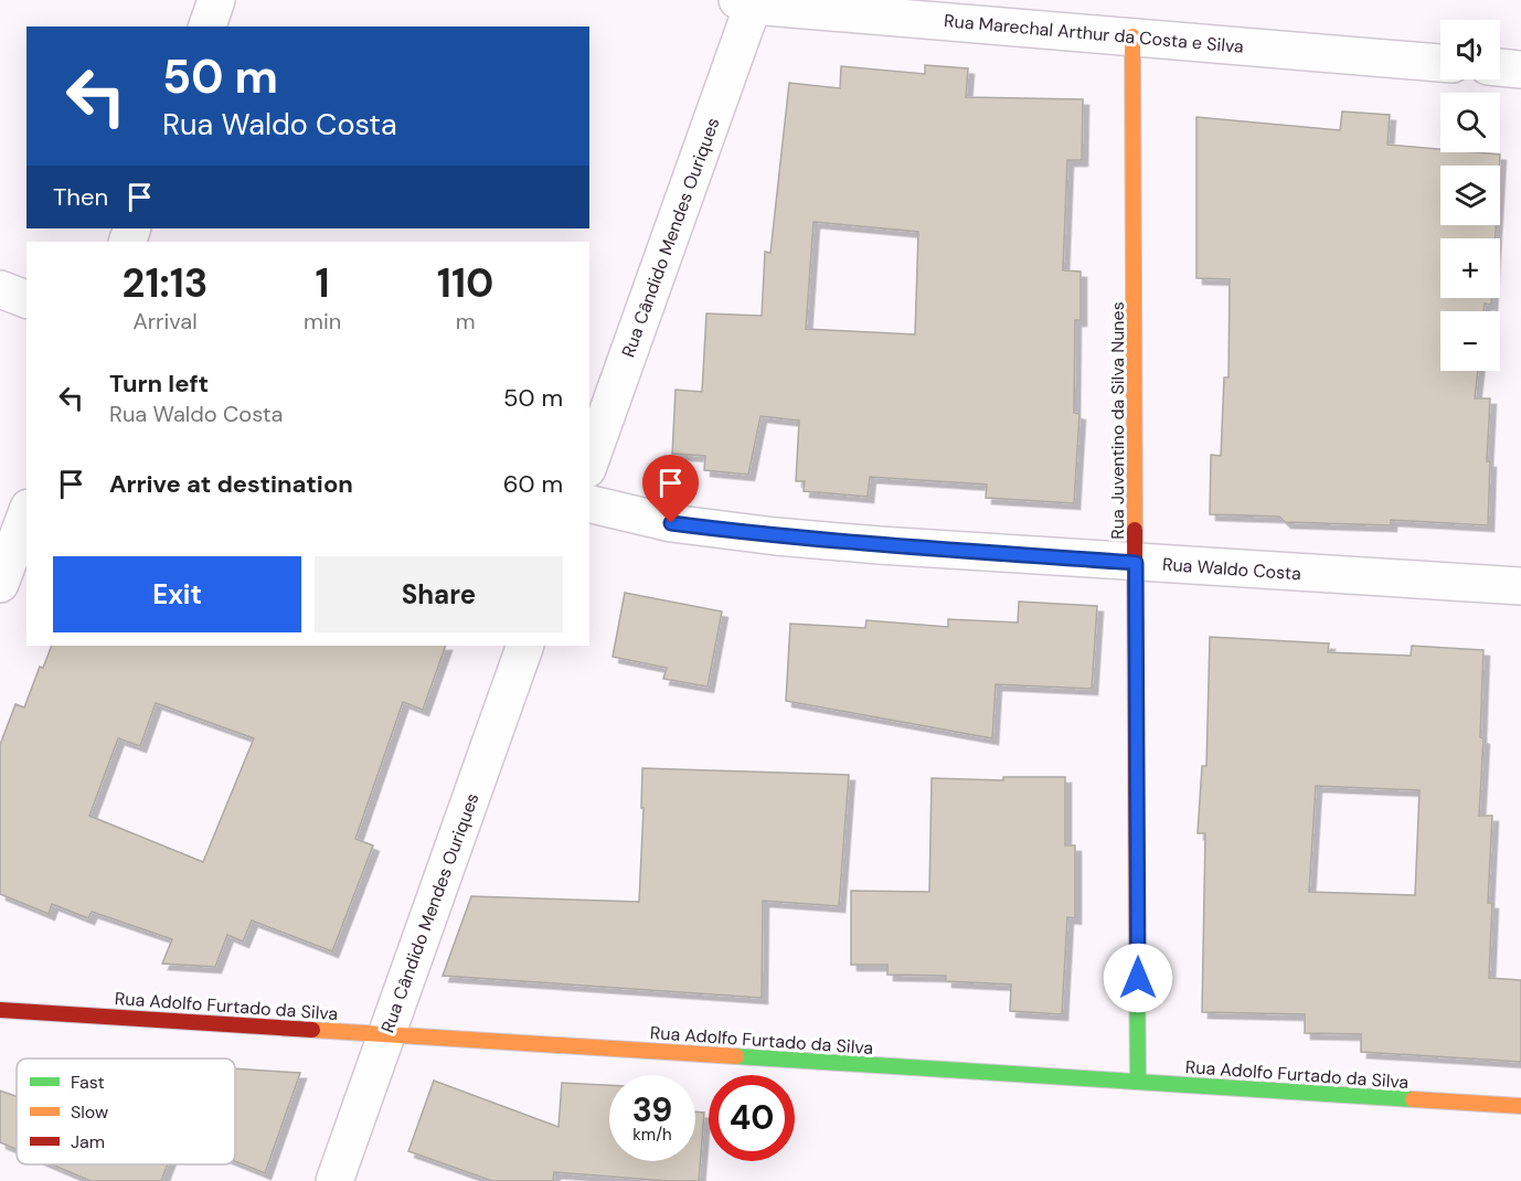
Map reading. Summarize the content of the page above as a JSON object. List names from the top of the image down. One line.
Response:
{"streets":{"street":["Rua Marechal Arthur da Costa e Silva","Rua Cândido Mendes Ouriques","Rua Juventino da Silva Nunes","Rua Waldo Costa","Rua Adolfo Furtado da Silva"]},"crossings":[["Rua Marechal Arthur da Costa e Silva","Rua Cândido Mendes Ouriques"],["Rua Marechal Arthur da Costa e Silva","Rua Juventino da Silva Nunes"],["Rua Cândido Mendes Ouriques","Rua Adolfo Furtado da Silva"],["Rua Juventino da Silva Nunes","Rua Waldo Costa"],["Rua Juventino da Silva Nunes","Rua Adolfo Furtado da Silva"]],"legend":["Fast","Slow","Jam"],"page":{"map_buttons":["+","−"],"turn":["50 m","Rua Waldo Costa"],"then":"Then","eta":["21:13","Arrival","1","min","110","m"],"list":[{"name":"Turn left","note":"Rua Waldo Costa","value":"50 m"},{"name":"Arrive at destination","value":"60 m"}],"buttons":["Exit","Share"],"speed":"39 km/h","limit":"40"}}
